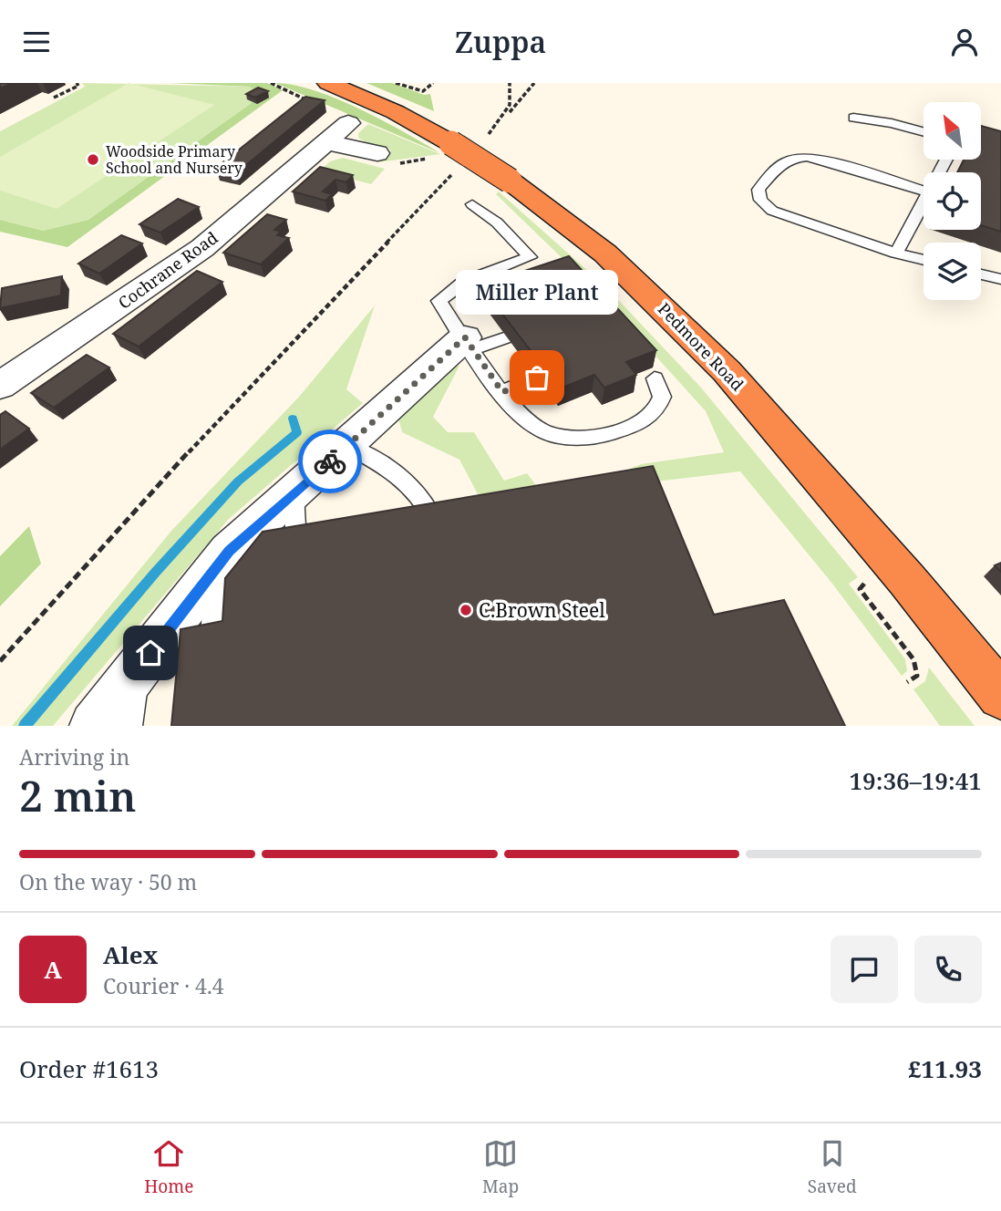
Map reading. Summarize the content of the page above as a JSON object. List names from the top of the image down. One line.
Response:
{"streets":{"highway":["Pedmore Road"],"street":["Cochrane Road"]},"places":["Woodside Primary School and Nursery","Miller Plant","C.Brown Steel"],"north":"top left","page":{"header":"Zuppa","bubble":"Miller Plant","heading":["2 min","Arriving in","19:36–19:41"],"panel":["Alex","Courier · 4.4","Order #1613","£11.93"],"bar":"On the way · 50 m","round":"A","tabs":["Home","Map","Saved"]}}
